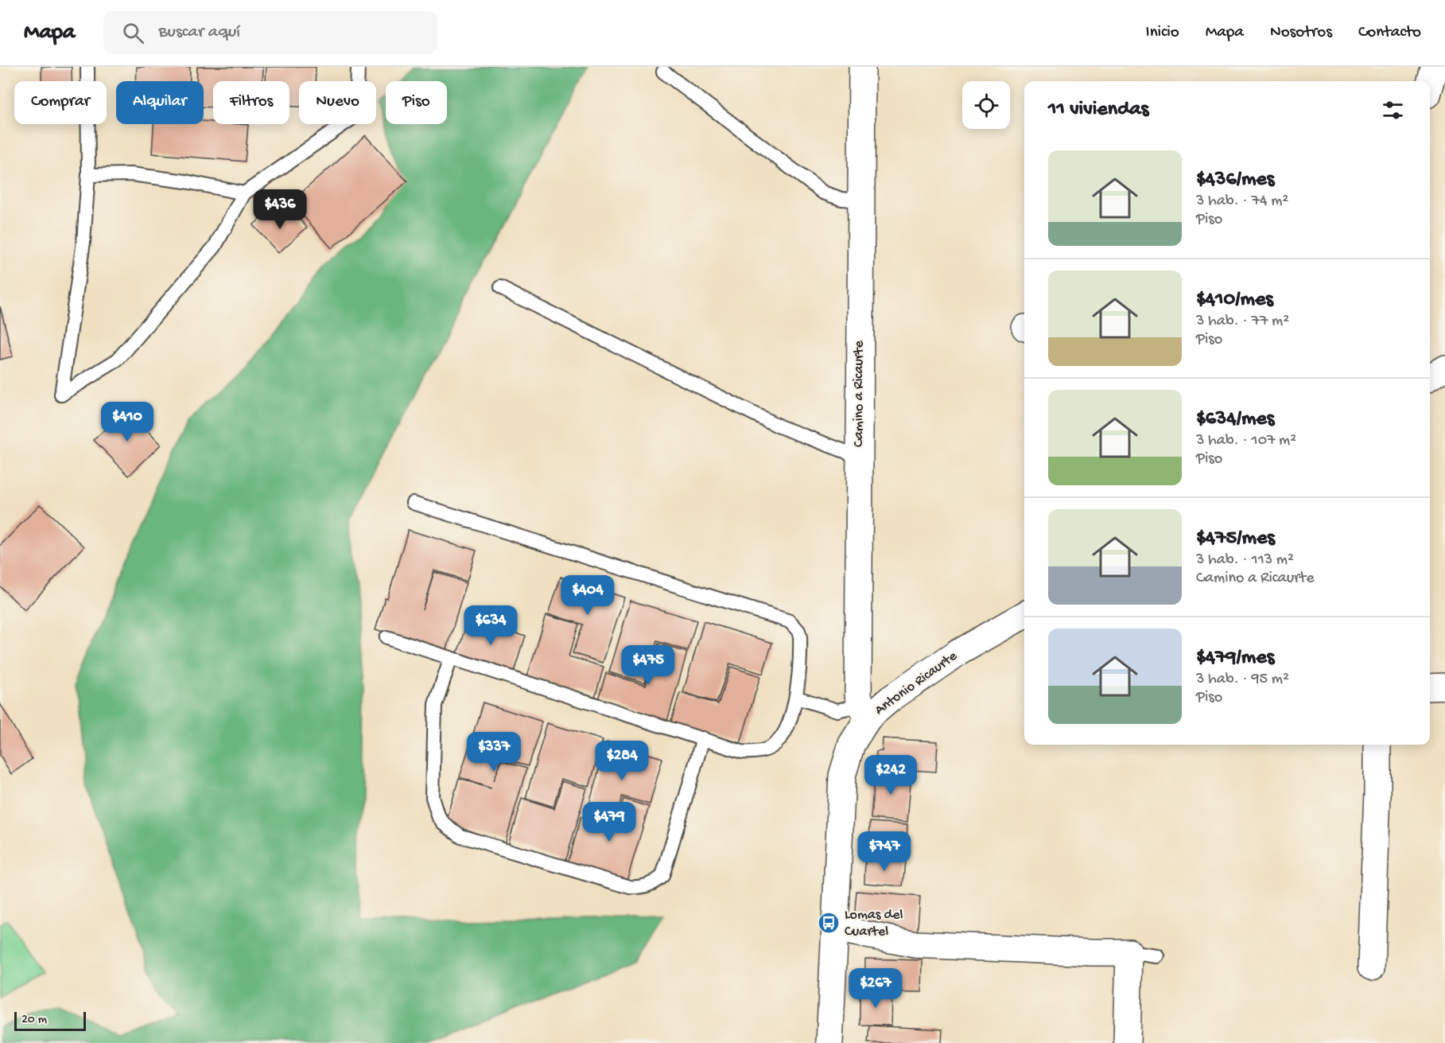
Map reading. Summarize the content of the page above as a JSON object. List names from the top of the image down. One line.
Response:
{"streets":{"street":["Camino a Ricaurte","Antonio Ricaurte"]},"crossings":[["Camino a Ricaurte","Antonio Ricaurte"]],"places":{"bus stop":["Lomas del Cuartel"]},"scale_bar":"20 m","page":{"header":"Mapa","search":"Buscar aquí","nav":["Inicio","Mapa","Nosotros","Contacto"],"chip":["Comprar","Alquilar","Filtros","Nuevo","Piso"],"heading":"11 viviendas","list":[{"name":"$436/mes","note":"3 hab. · 74 m² · Piso"},{"name":"$410/mes","note":"3 hab. · 77 m² · Piso"},{"name":"$634/mes","note":"3 hab. · 107 m² · Piso"},{"name":"$475/mes","note":"3 hab. · 113 m² · Camino a Ricaurte"},{"name":"$479/mes","note":"3 hab. · 95 m² · Piso"}],"price":["$436","$410","$404","$634","$475","$337","$284","$242","$479","$747","$267"],"scale":"20 m"}}
